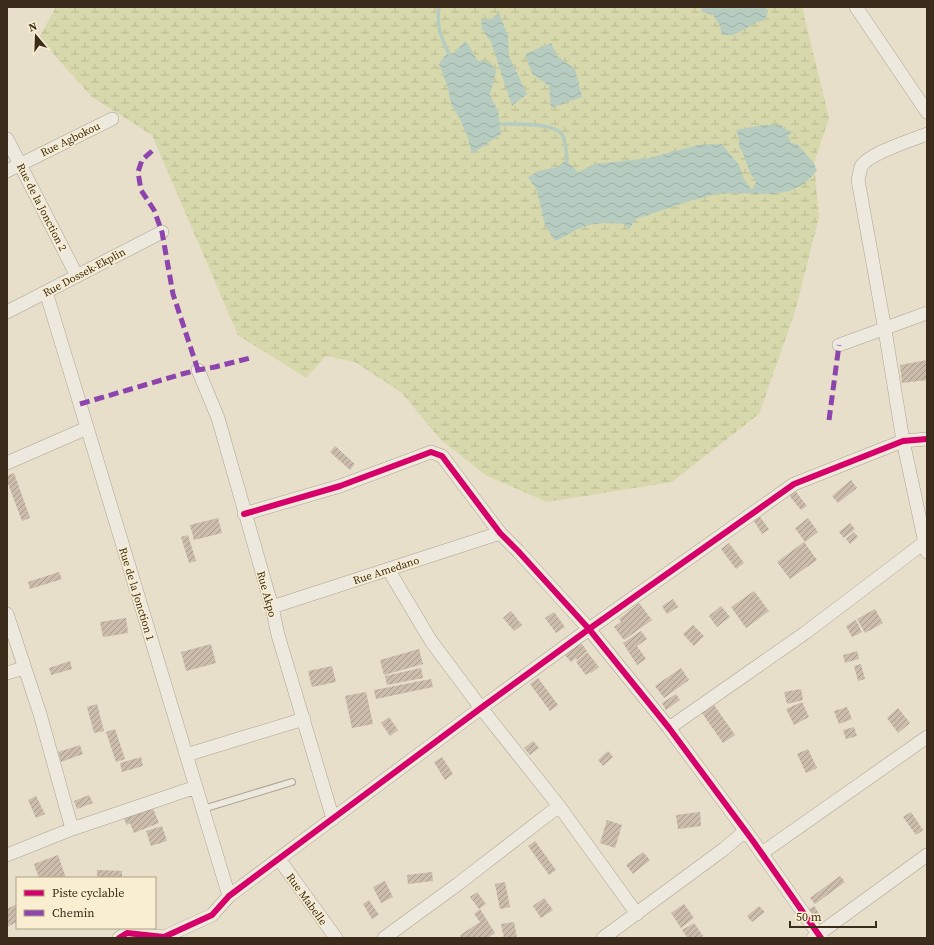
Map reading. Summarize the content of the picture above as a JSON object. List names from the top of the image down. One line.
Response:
{"streets":{"street":["Rue Agbokou","Rue de la Jonction 2","Rue Dossek-Ekplin","Rue Amedano","Rue de la Jonction 1","Rue Akpo","Rue Mabelle"]},"crossings":[["Rue Agbokou","Rue de la Jonction 2"],["Rue de la Jonction 2","Rue Dossek-Ekplin"],["Rue Dossek-Ekplin","Rue de la Jonction 1"],["Rue Amedano","Rue Akpo"]],"legend":["Piste cyclable","Chemin"],"scale_bar":"50 m","north":"top"}
